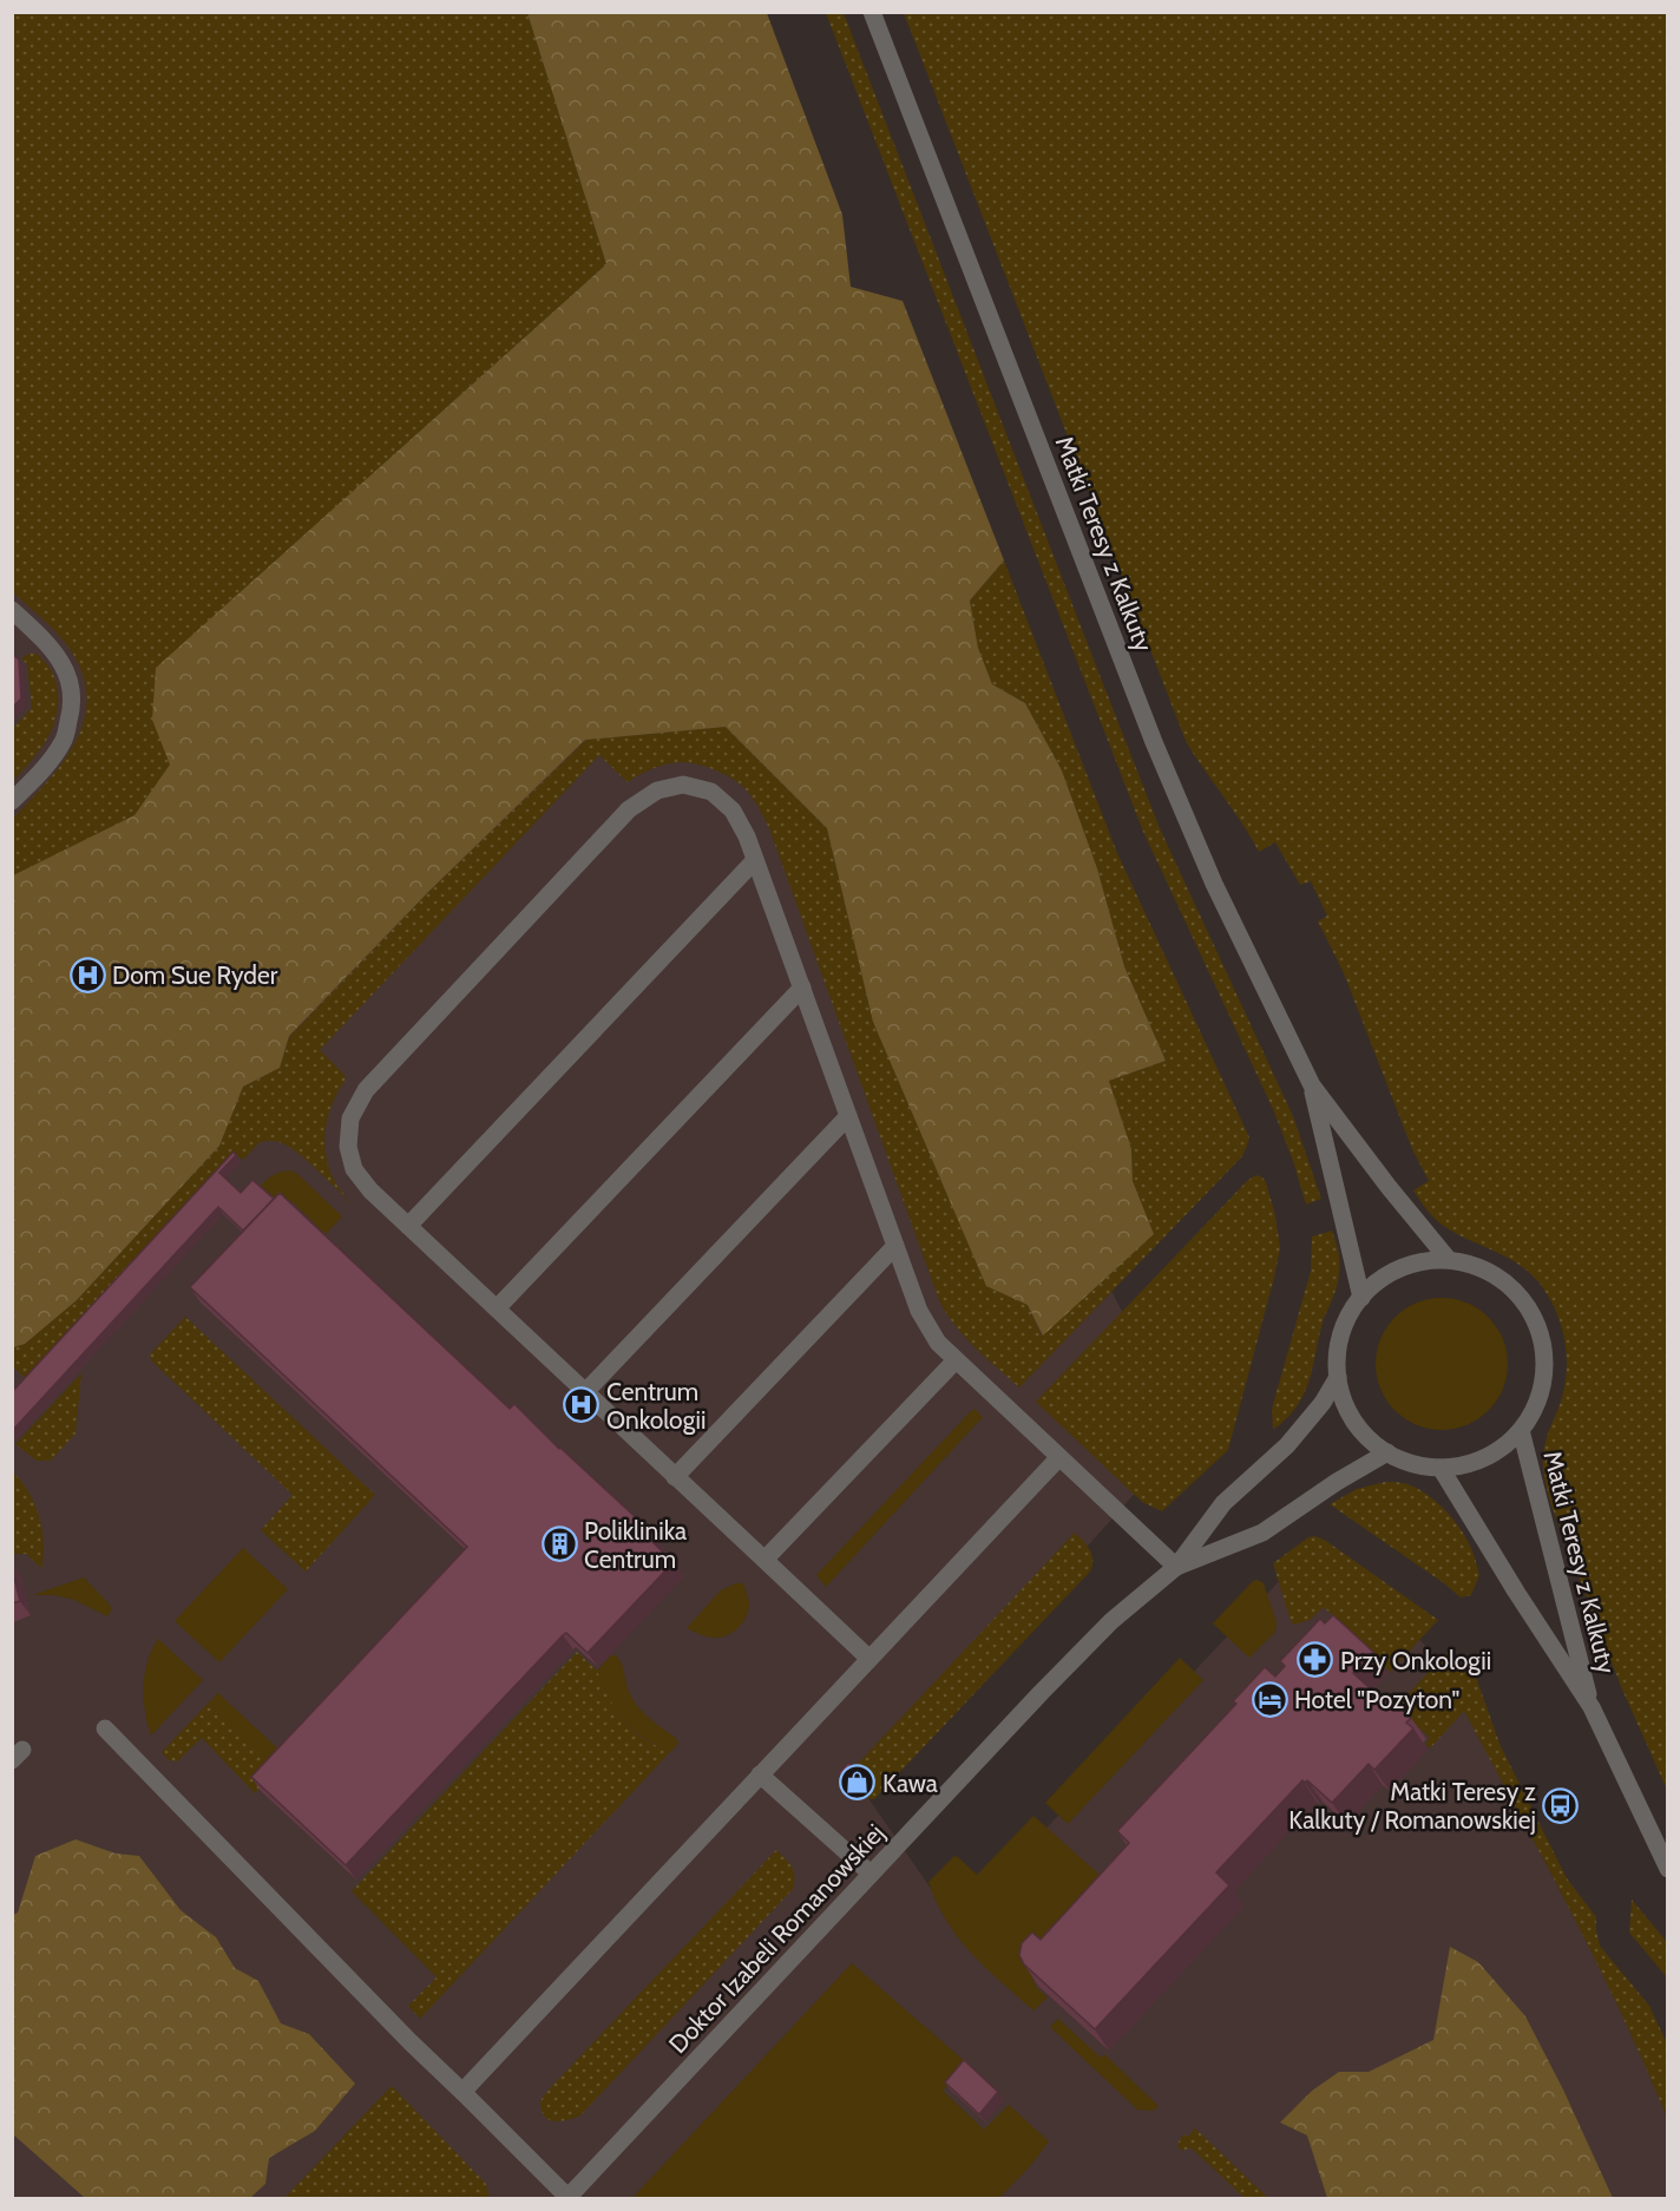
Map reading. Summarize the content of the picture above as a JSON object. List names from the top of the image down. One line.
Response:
{"streets":{"street":["Matki Teresy z Kalkuty","Doktor Izabeli Romanowskiej"]},"crossings":[["Matki Teresy z Kalkuty","Doktor Izabeli Romanowskiej"]],"places":{"hospital":["Dom Sue Ryder","Centrum Onkologii"],"building":["Poliklinika Centrum"],"pharmacy":["Przy Onkologii"],"hotel":["Hotel \"Pozyton\""],"shop":["Kawa"],"bus stop":["Matki Teresy z Kalkuty / Romanowskiej"]}}
